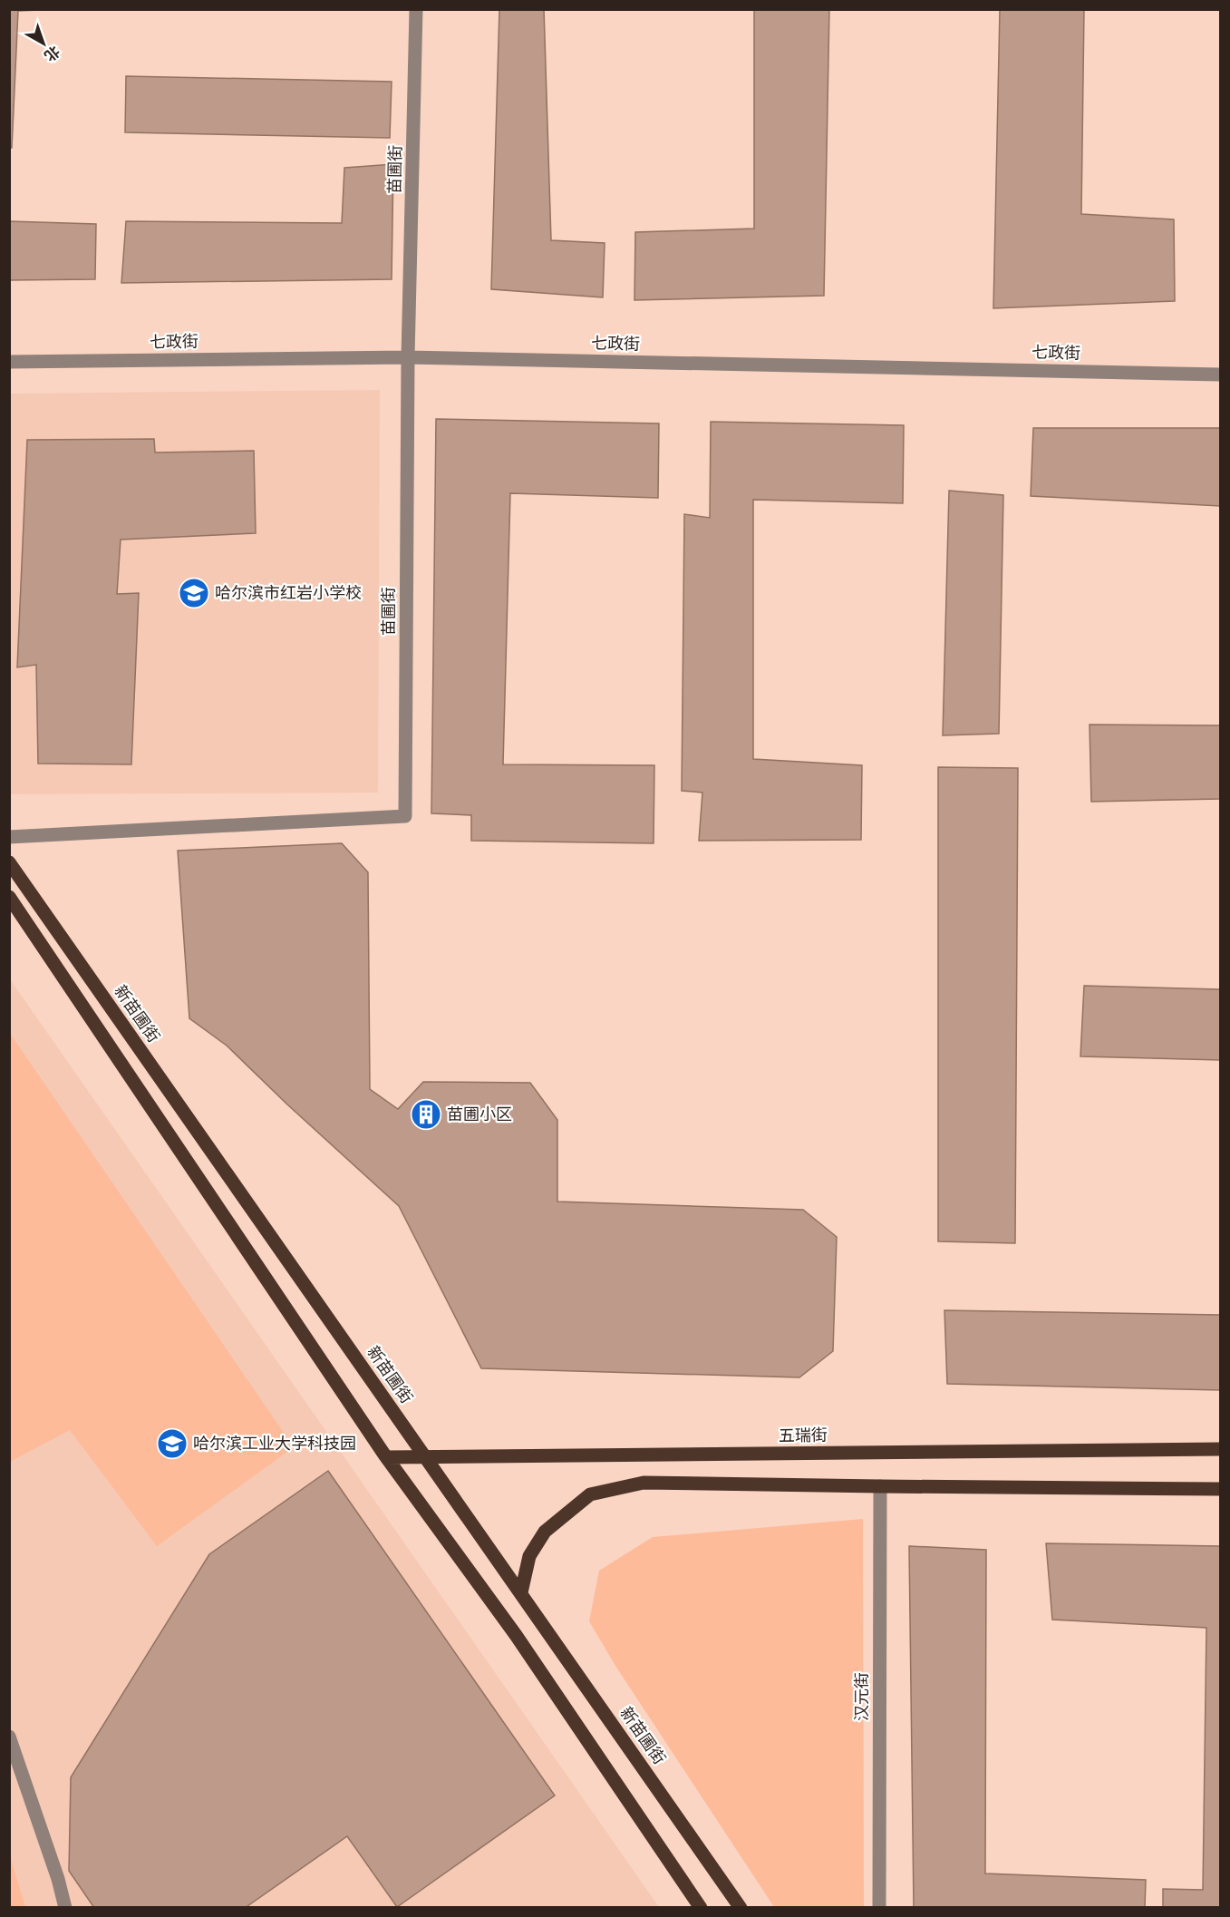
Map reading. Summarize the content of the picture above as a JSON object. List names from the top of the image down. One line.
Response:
{"streets":{"main road":["新苗圃街","五瑞街"],"street":["苗圃街","七政街","汉元街"]},"crossings":[["苗圃街","七政街"],["新苗圃街","五瑞街"]],"places":{"school or university":["哈尔滨市红岩小学校","哈尔滨工业大学科技园"],"building":["苗圃小区"]},"north":"bottom right"}
